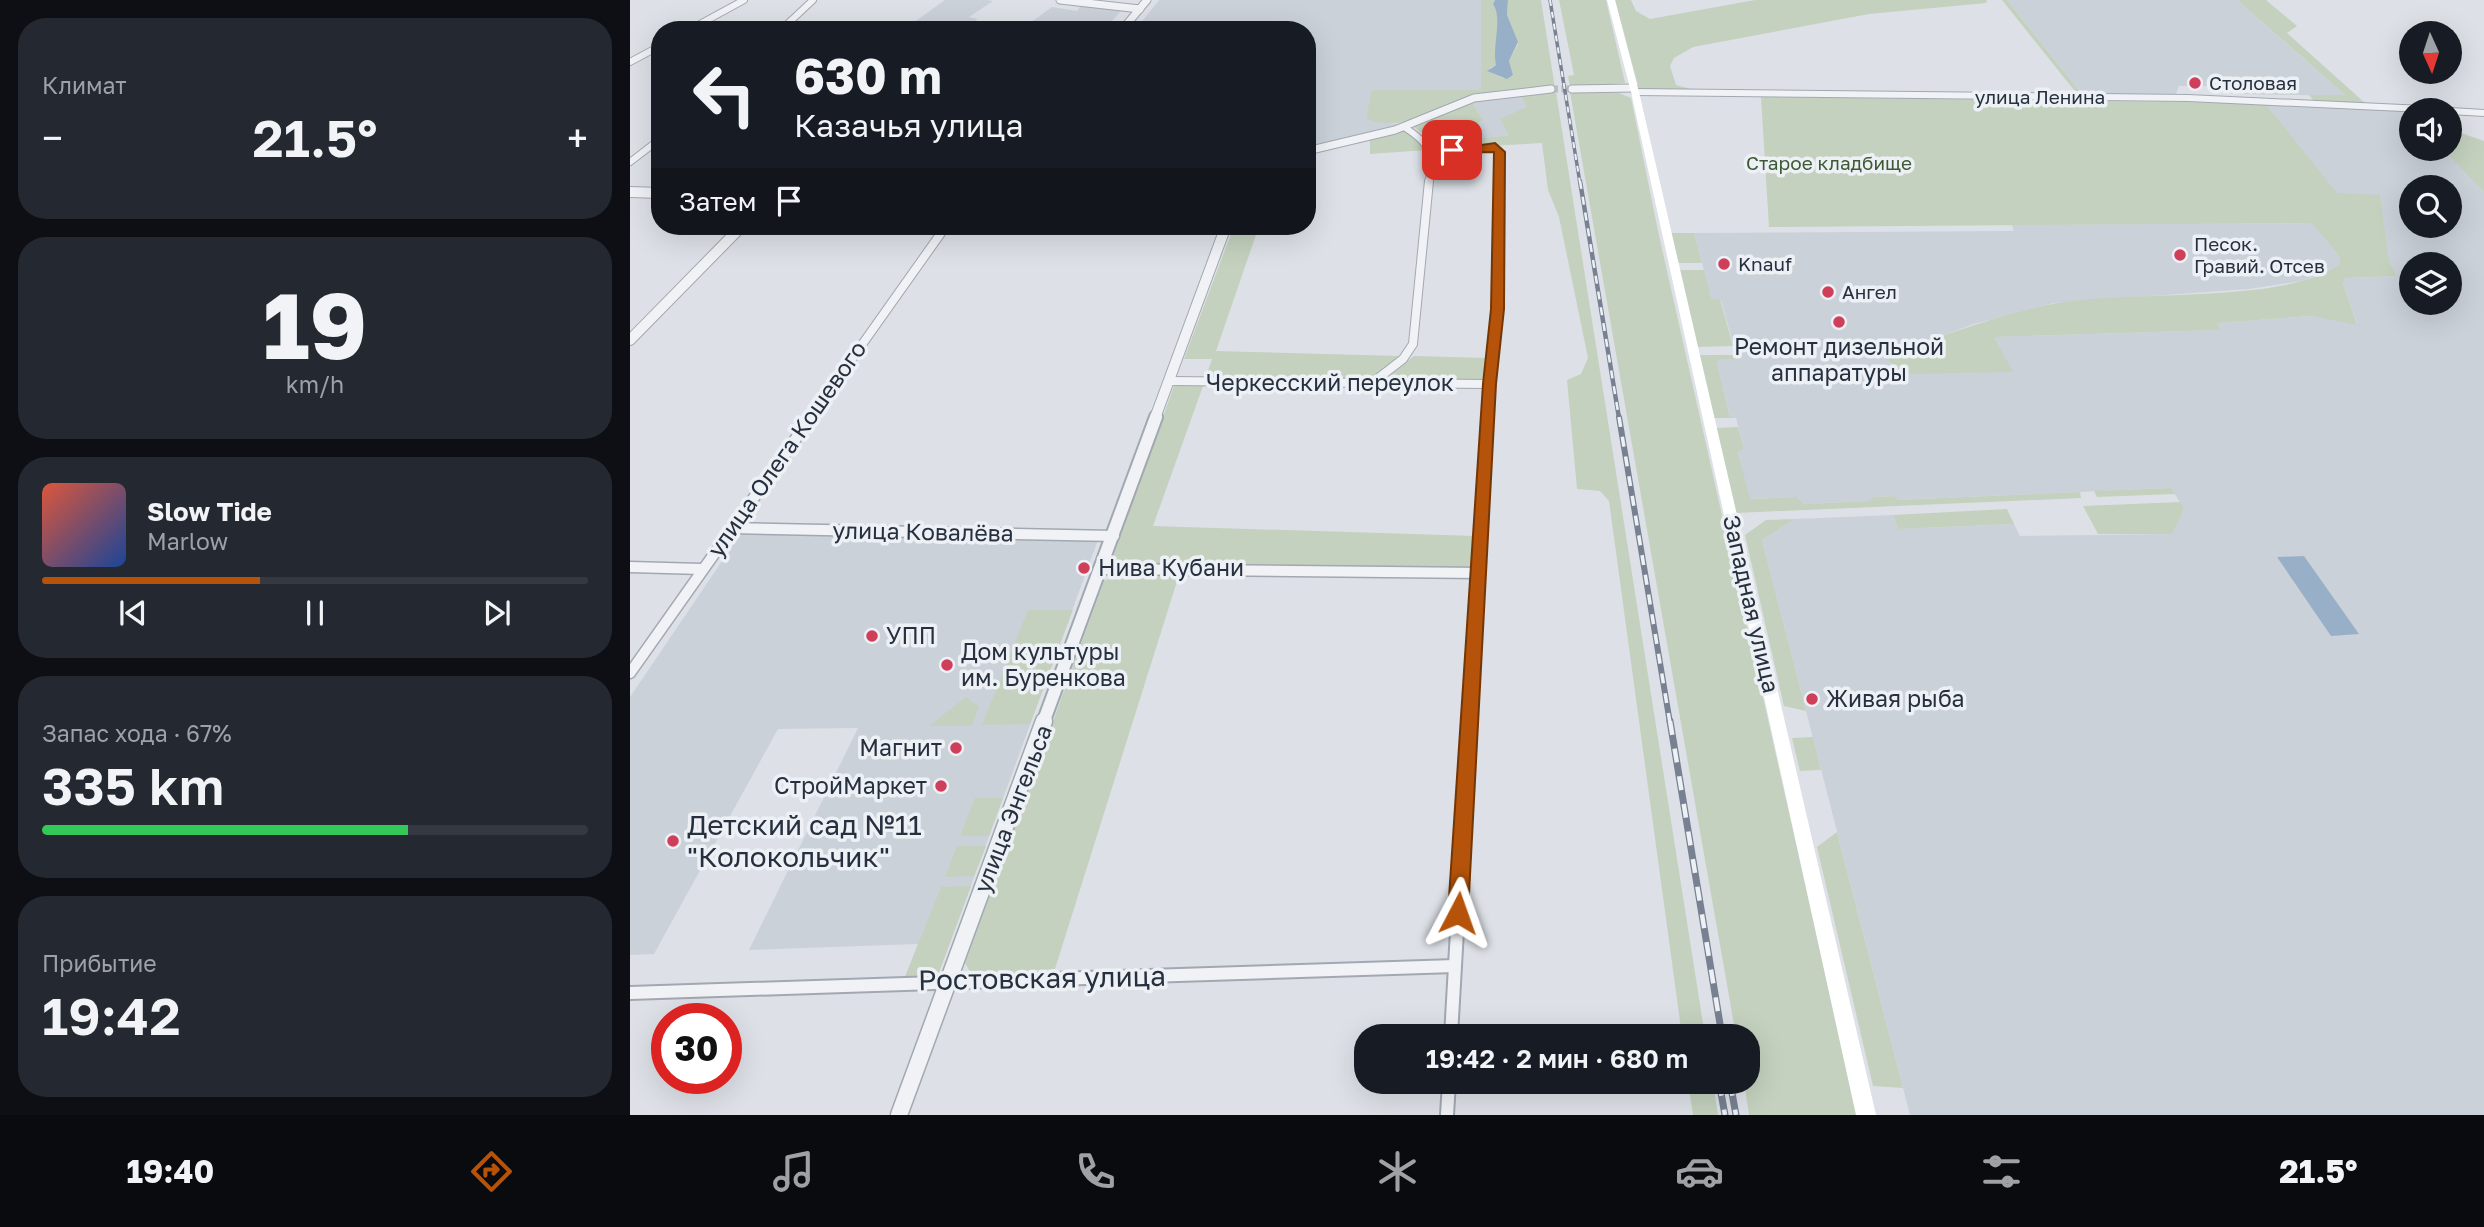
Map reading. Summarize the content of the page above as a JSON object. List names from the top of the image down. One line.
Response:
{"streets":{"main road":["Западная улица"],"street":["улица Ленина","Черкесский переулок","улица Олега Кошевого","улица Ковалёва","улица Энгельса","Ростовская улица"]},"crossings":[["улица Ленина","Западная улица"],["Черкесский переулок","улица Энгельса"],["улица Олега Кошевого","улица Ковалёва"],["улица Ковалёва","улица Энгельса"],["улица Энгельса","Ростовская улица"]],"parks":["Старое кладбище"],"places":["Столовая","Песок. Гравий. Отсев","Knauf","Ангел","Ремонт дизельной аппаратуры","Нива Кубани","УПП","Дом культуры им. Буренкова","Живая рыба","Магнит","СтройМаркет","Детский сад №11 \"Колокольчик\""],"north":"bottom","page":{"tile":["Климат",["19","km/h"],["Запас хода · 67%","335 km"],["Прибытие","19:42"]],"turn":["630 m","Казачья улица"],"heat":["−","21.5°","+"],"then":"Затем","song":["Slow Tide","Marlow"],"limit":"30","trip":"19:42 · 2 мин · 680 m","tabs":["19:40","21.5°"]}}
